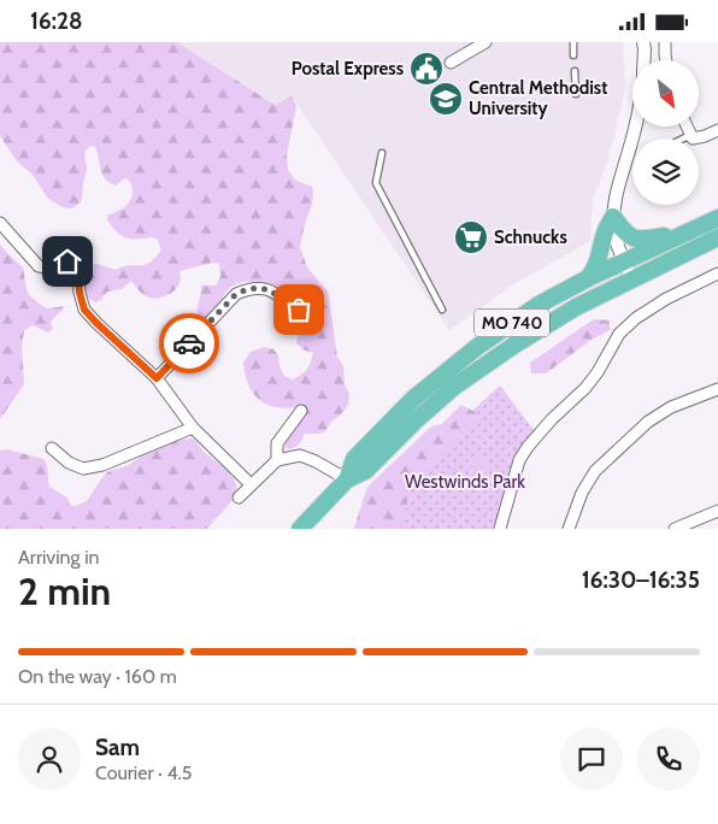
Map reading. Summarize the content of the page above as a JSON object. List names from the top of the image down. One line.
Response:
{"streets":{"main road":["MO 740"]},"parks":["Westwinds Park"],"places":{"public building":["Postal Express"],"school or university":["Central Methodist University"],"supermarket":["Schnucks"]},"north":"bottom right","page":{"status":"16:28","heading":["2 min","Arriving in","16:30–16:35"],"panel":["Sam","Courier · 4.5"],"bar":"On the way · 160 m"}}
